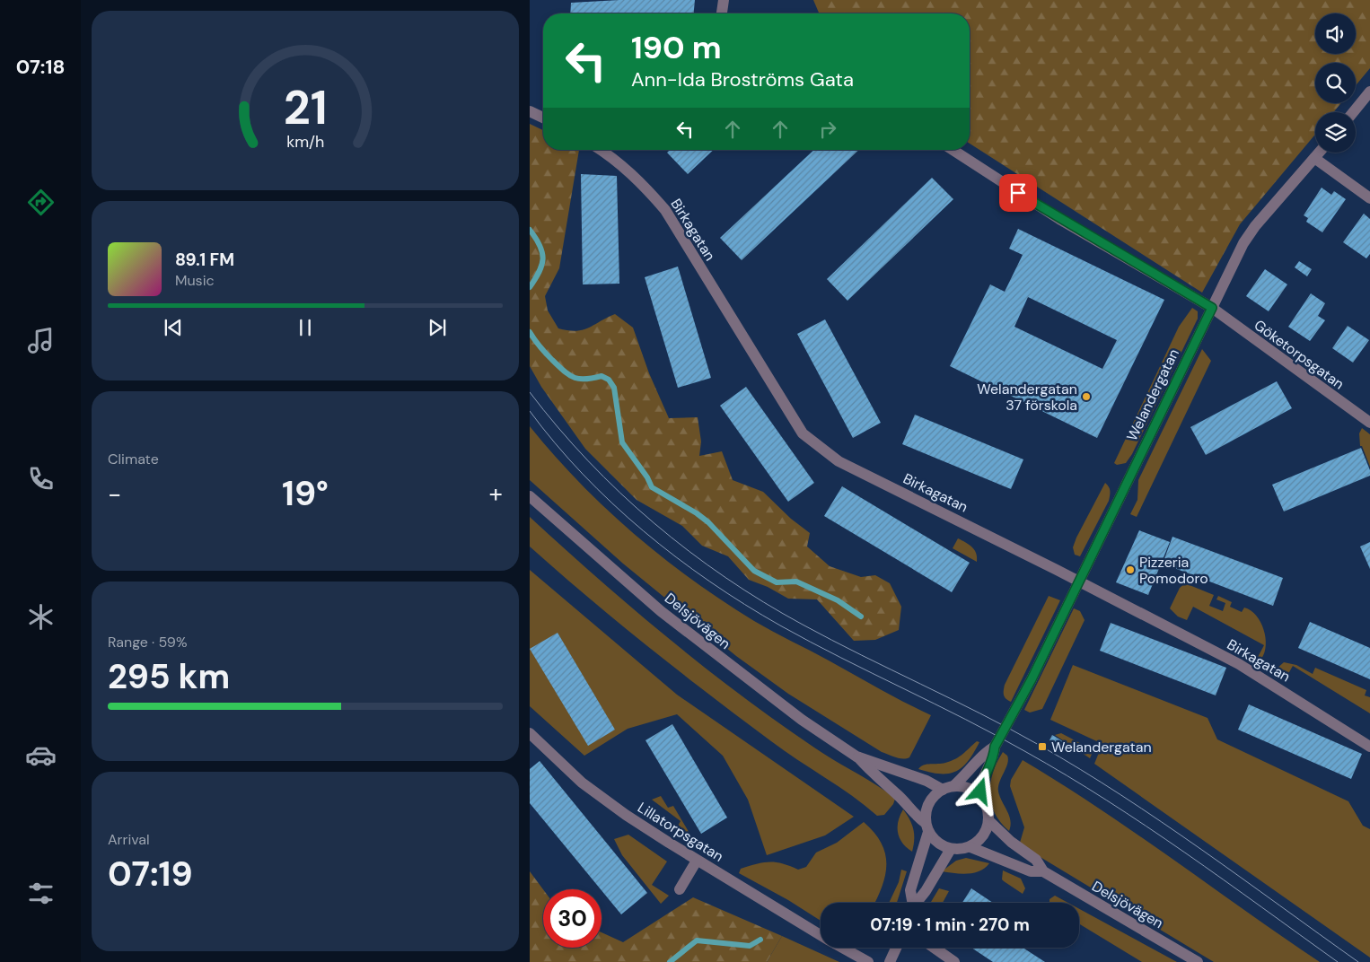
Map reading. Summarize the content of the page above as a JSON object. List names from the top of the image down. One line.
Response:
{"streets":{"street":["Birkagatan","Göketorpsgatan","Welandergatan","Delsjövägen","Lillatorpsgatan"]},"crossings":[["Birkagatan","Welandergatan"],["Göketorpsgatan","Welandergatan"],["Welandergatan","Delsjövägen"]],"places":{"other":["Welandergatan 37 förskola","Pizzeria Pomodoro"],"transit":["Welandergatan"]},"page":{"tabs":"07:18","turn":["190 m","Ann-Ida Broströms Gata"],"song":["89.1 FM","Music"],"tile":["Climate",["Range · 59%","295 km"],["Arrival","07:19"]],"heat":["−","19°","+"],"limit":"30","trip":"07:19 · 1 min · 270 m","gauge":["21","km/h"]}}
